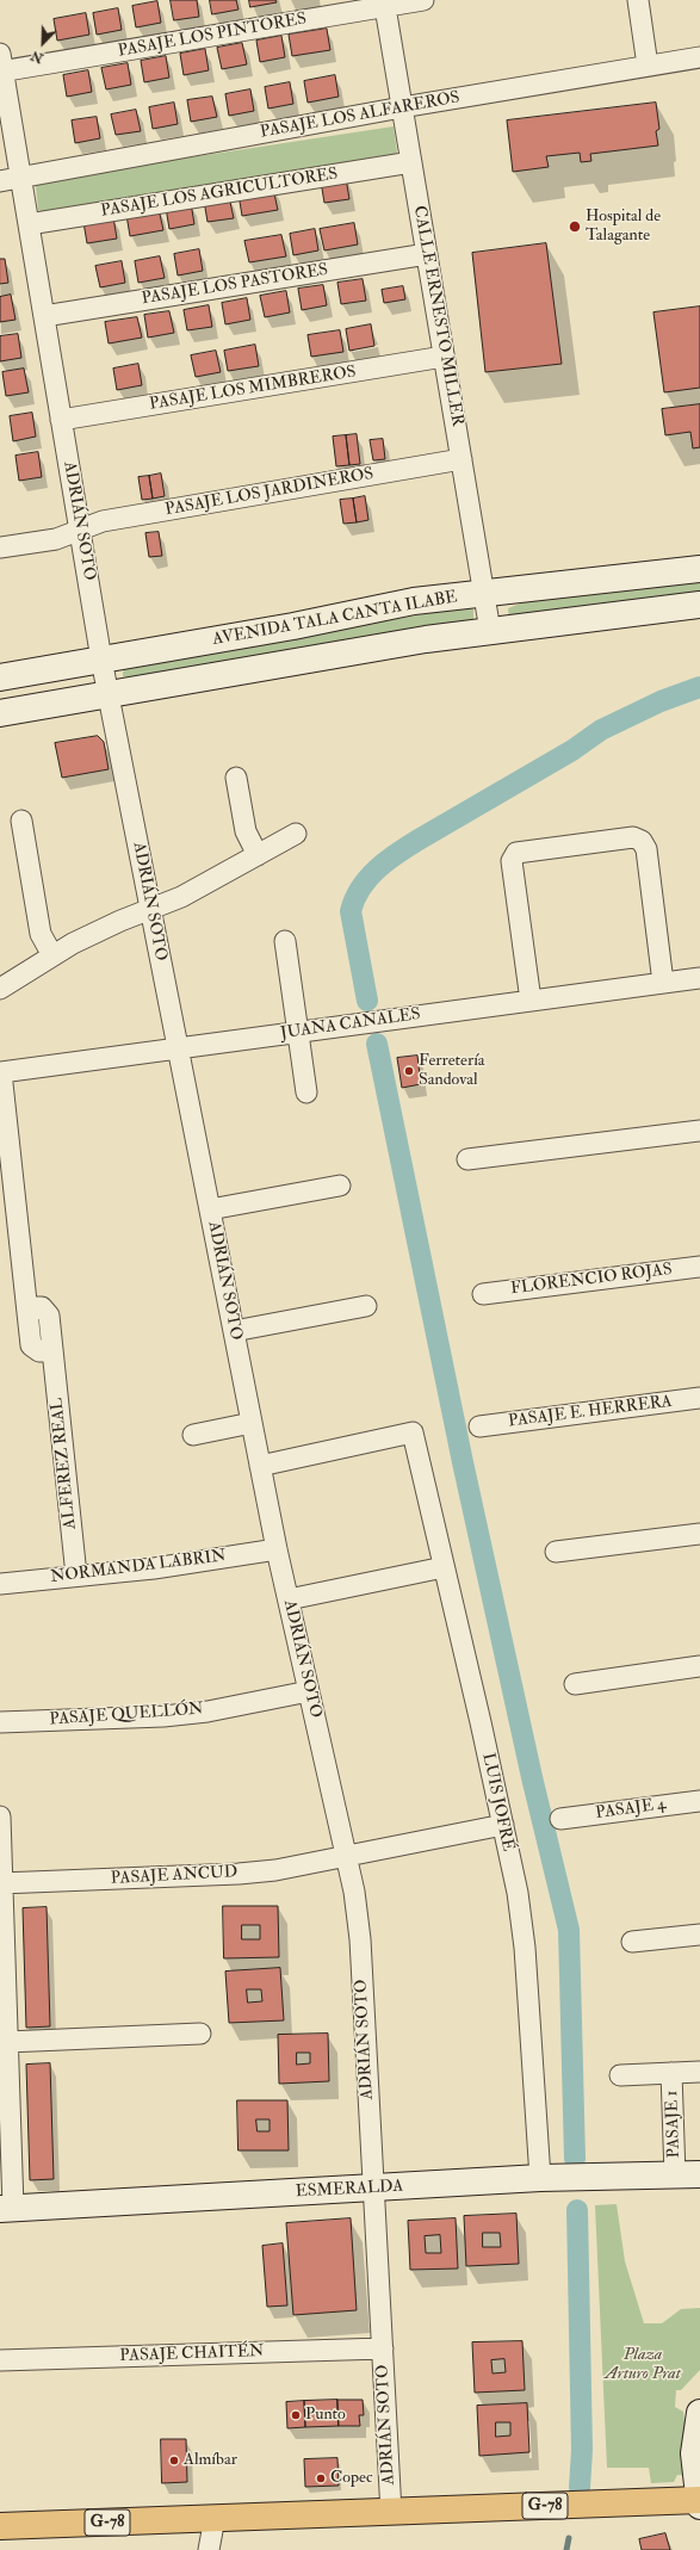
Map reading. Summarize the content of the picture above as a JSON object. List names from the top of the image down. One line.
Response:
{"streets":{"main road":["G-78"],"street":["PASAJE LOS PINTORES","PASAJE LOS ALFAREROS","PASAJE LOS AGRICULTORES","PASAJE LOS PASTORES","CALLE ERNESTO MILLER","PASAJE LOS MIMBREROS","PASAJE LOS JARDINEROS","ADRIÁN SOTO","AVENIDA TALA CANTA ILABE","JUANA CANALES","FLORENCIO ROJAS","PASAJE E. HERRERA","ALFEREZ REAL","NORMANDA LABRIN","PASAJE QUELLÓN","LUIS JOFRÉ","PASAJE 4","PASAJE ANCUD","PASAJE 1","ESMERALDA","PASAJE CHAITÉN"]},"crossings":[["PASAJE LOS PINTORES","CALLE ERNESTO MILLER"],["PASAJE LOS PINTORES","ADRIÁN SOTO"],["PASAJE LOS ALFAREROS","CALLE ERNESTO MILLER"],["PASAJE LOS ALFAREROS","ADRIÁN SOTO"],["PASAJE LOS AGRICULTORES","CALLE ERNESTO MILLER"],["PASAJE LOS AGRICULTORES","ADRIÁN SOTO"],["PASAJE LOS PASTORES","CALLE ERNESTO MILLER"],["PASAJE LOS PASTORES","ADRIÁN SOTO"],["CALLE ERNESTO MILLER","PASAJE LOS MIMBREROS"],["CALLE ERNESTO MILLER","PASAJE LOS JARDINEROS"],["CALLE ERNESTO MILLER","AVENIDA TALA CANTA ILABE"],["PASAJE LOS MIMBREROS","ADRIÁN SOTO"],["PASAJE LOS JARDINEROS","ADRIÁN SOTO"],["ADRIÁN SOTO","AVENIDA TALA CANTA ILABE"],["ADRIÁN SOTO","JUANA CANALES"],["ADRIÁN SOTO","NORMANDA LABRIN"],["ADRIÁN SOTO","PASAJE QUELLÓN"],["ADRIÁN SOTO","LUIS JOFRÉ"],["ADRIÁN SOTO","PASAJE ANCUD"],["ADRIÁN SOTO","ESMERALDA"],["ADRIÁN SOTO","PASAJE CHAITÉN"],["ADRIÁN SOTO","G-78"],["JUANA CANALES","ALFEREZ REAL"],["ALFEREZ REAL","NORMANDA LABRIN"],["LUIS JOFRÉ","PASAJE ANCUD"],["LUIS JOFRÉ","ESMERALDA"],["PASAJE 1","ESMERALDA"]],"parks":["Plaza Arturo Prat"],"places":["Hospital de Talagante","Ferretería Sandoval","Punto","Almíbar","Copec"],"north":"bottom left"}
